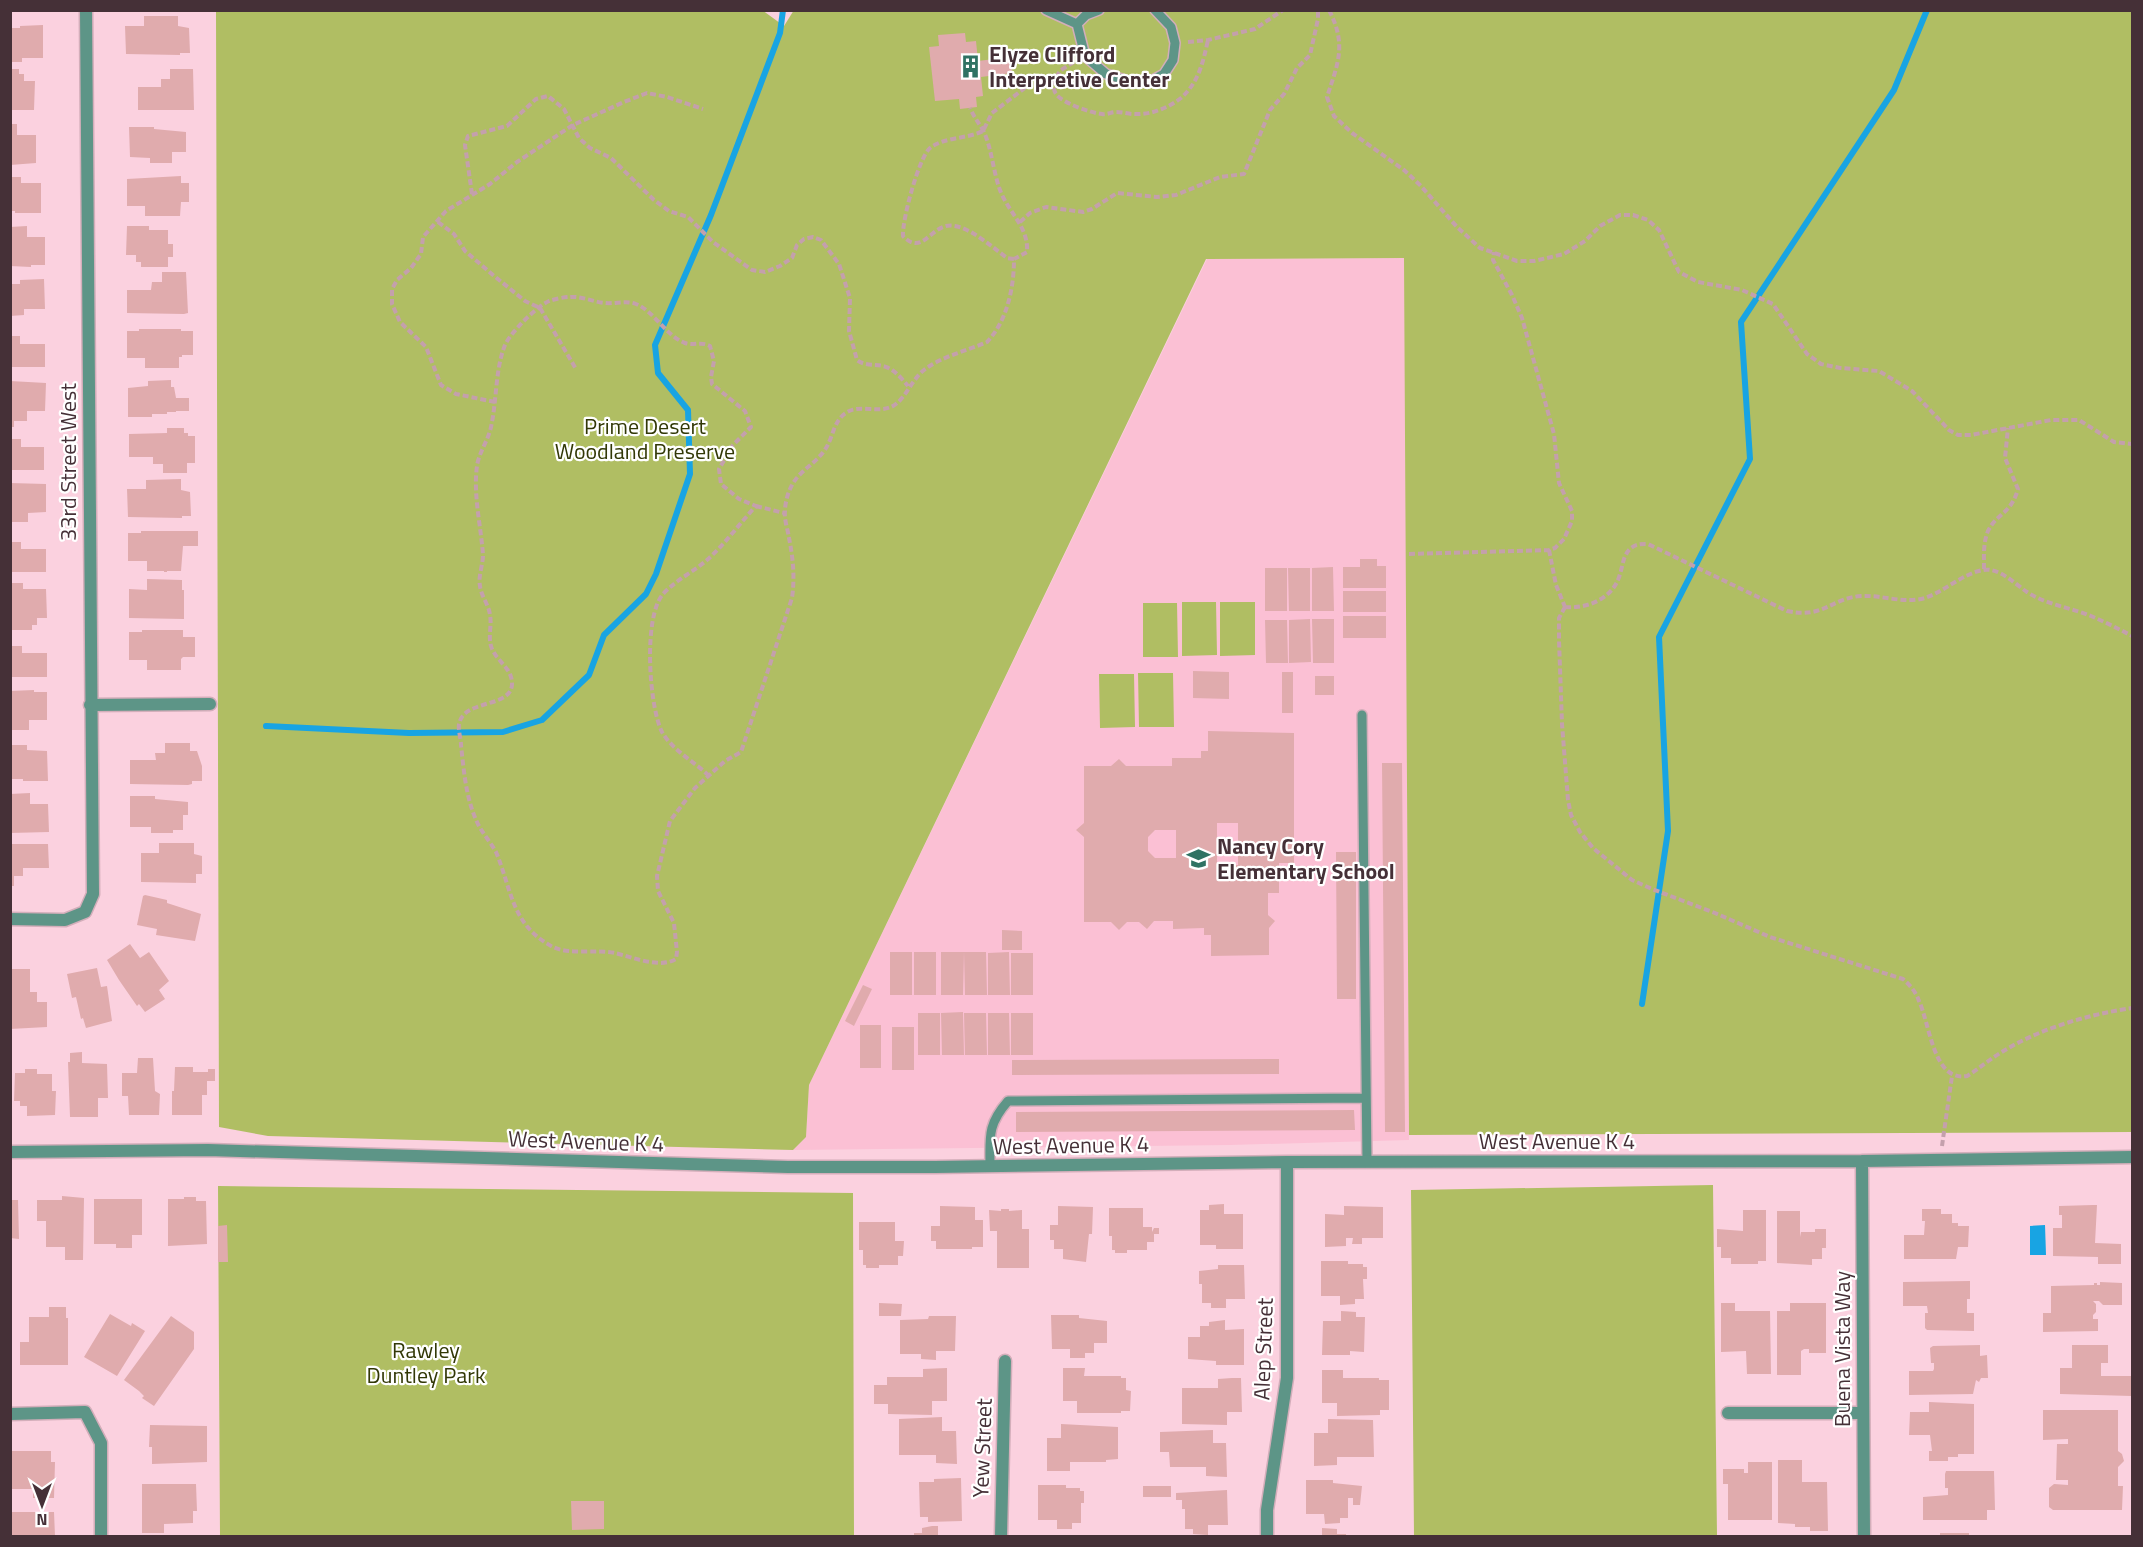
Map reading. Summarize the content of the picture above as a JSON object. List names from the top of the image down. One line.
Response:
{"streets":{"street":["33rd Street West","West Avenue K 4","Alep Street","Buena Vista Way","Yew Street"]},"crossings":[["West Avenue K 4","Alep Street"],["West Avenue K 4","Buena Vista Way"]],"parks":["Prime Desert Woodland Preserve","Rawley Duntley Park"],"places":{"building":["Elyze Clifford Interpretive Center"],"school or university":["Nancy Cory Elementary School"]},"north":"bottom"}
